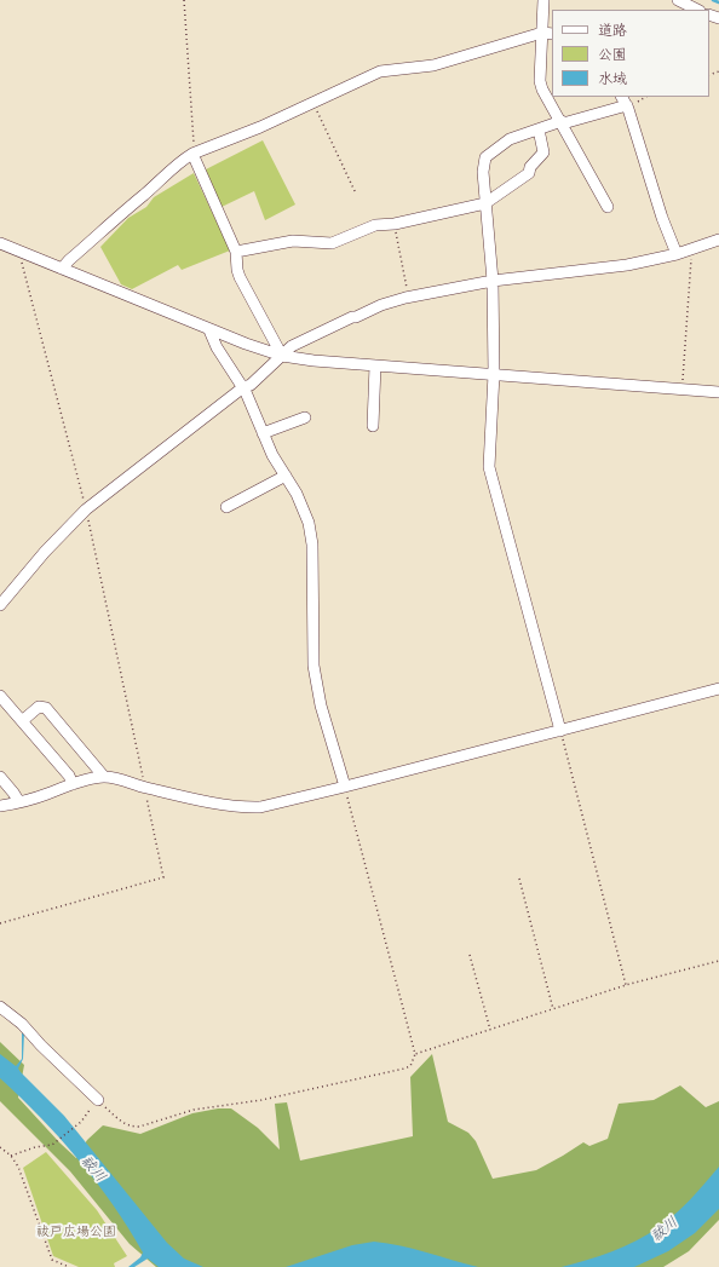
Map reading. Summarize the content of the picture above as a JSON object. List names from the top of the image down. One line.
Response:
{"water":["祓川"],"parks":["祓戸広場公園"],"legend":["道路","公園","水域"]}
